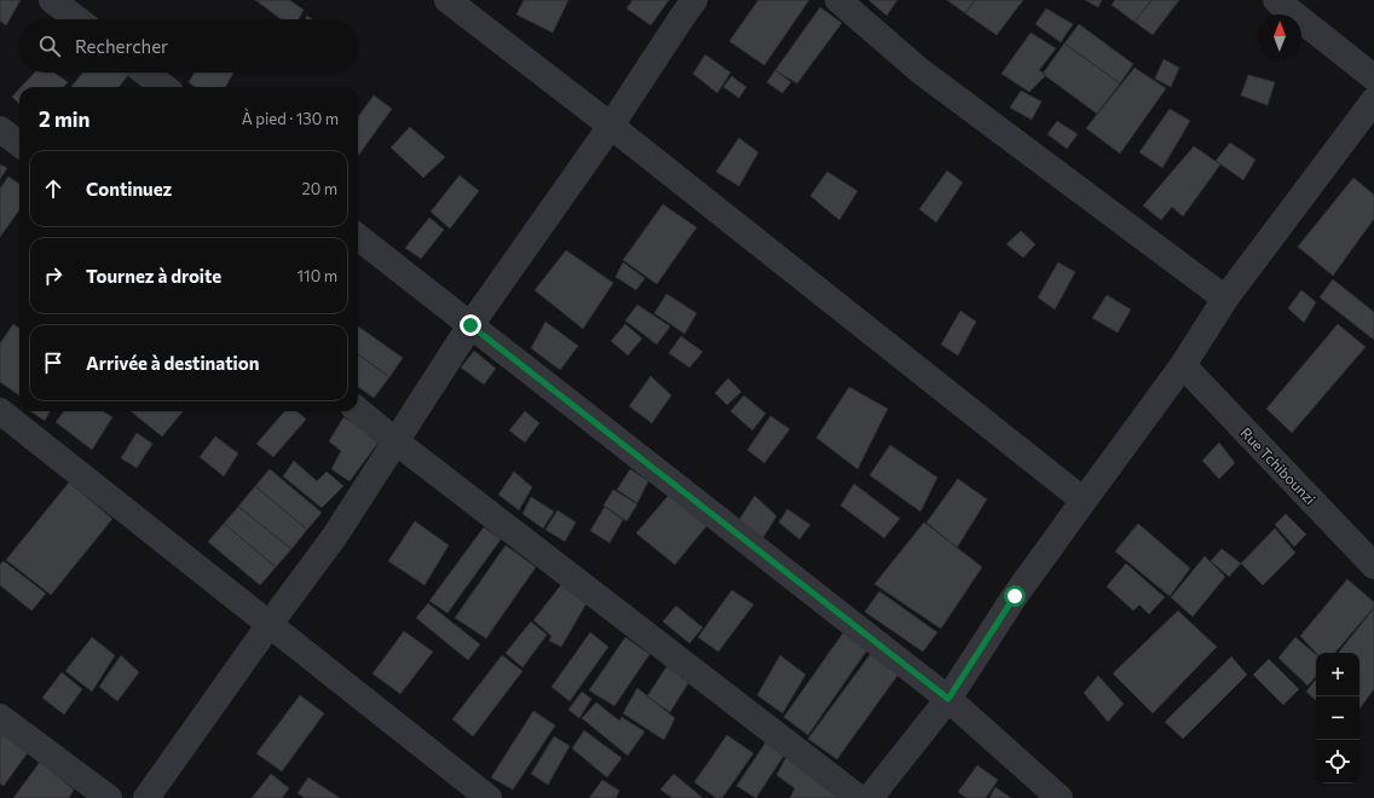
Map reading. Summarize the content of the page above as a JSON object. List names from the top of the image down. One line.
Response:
{"streets":{"street":["Rue Tchibounzi"]},"north":"top","page":{"search":"Rechercher","heading":["2 min","À pied · 130 m"],"list":[["Continuez","20 m"],["Tournez à droite","110 m"],"Arrivée à destination"],"map_buttons":["+","−"]}}
